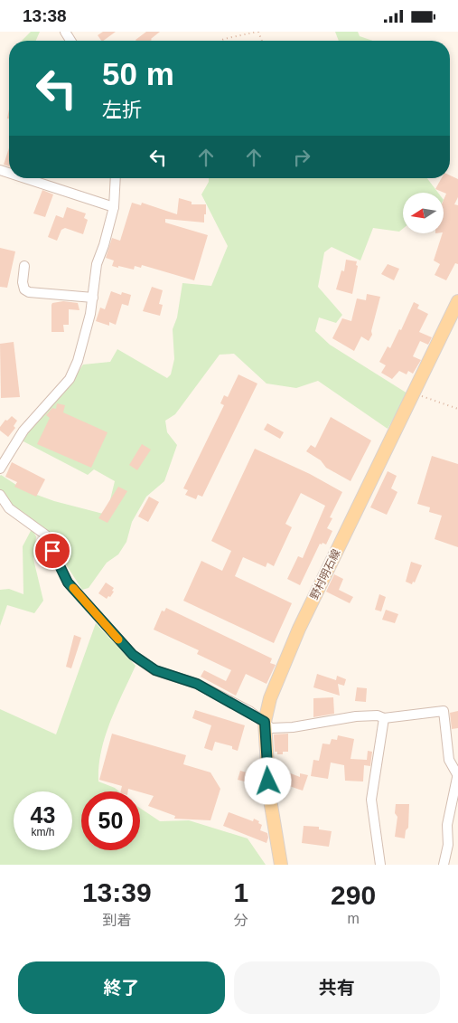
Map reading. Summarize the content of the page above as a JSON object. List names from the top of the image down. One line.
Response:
{"streets":{"main road":["野村明石線"]},"north":"left","page":{"status":"13:38","turn":["50 m","左折"],"speed":"43 km/h","limit":"50","eta":["13:39","到着","1","分","290","m"],"buttons":["終了","共有"]}}
